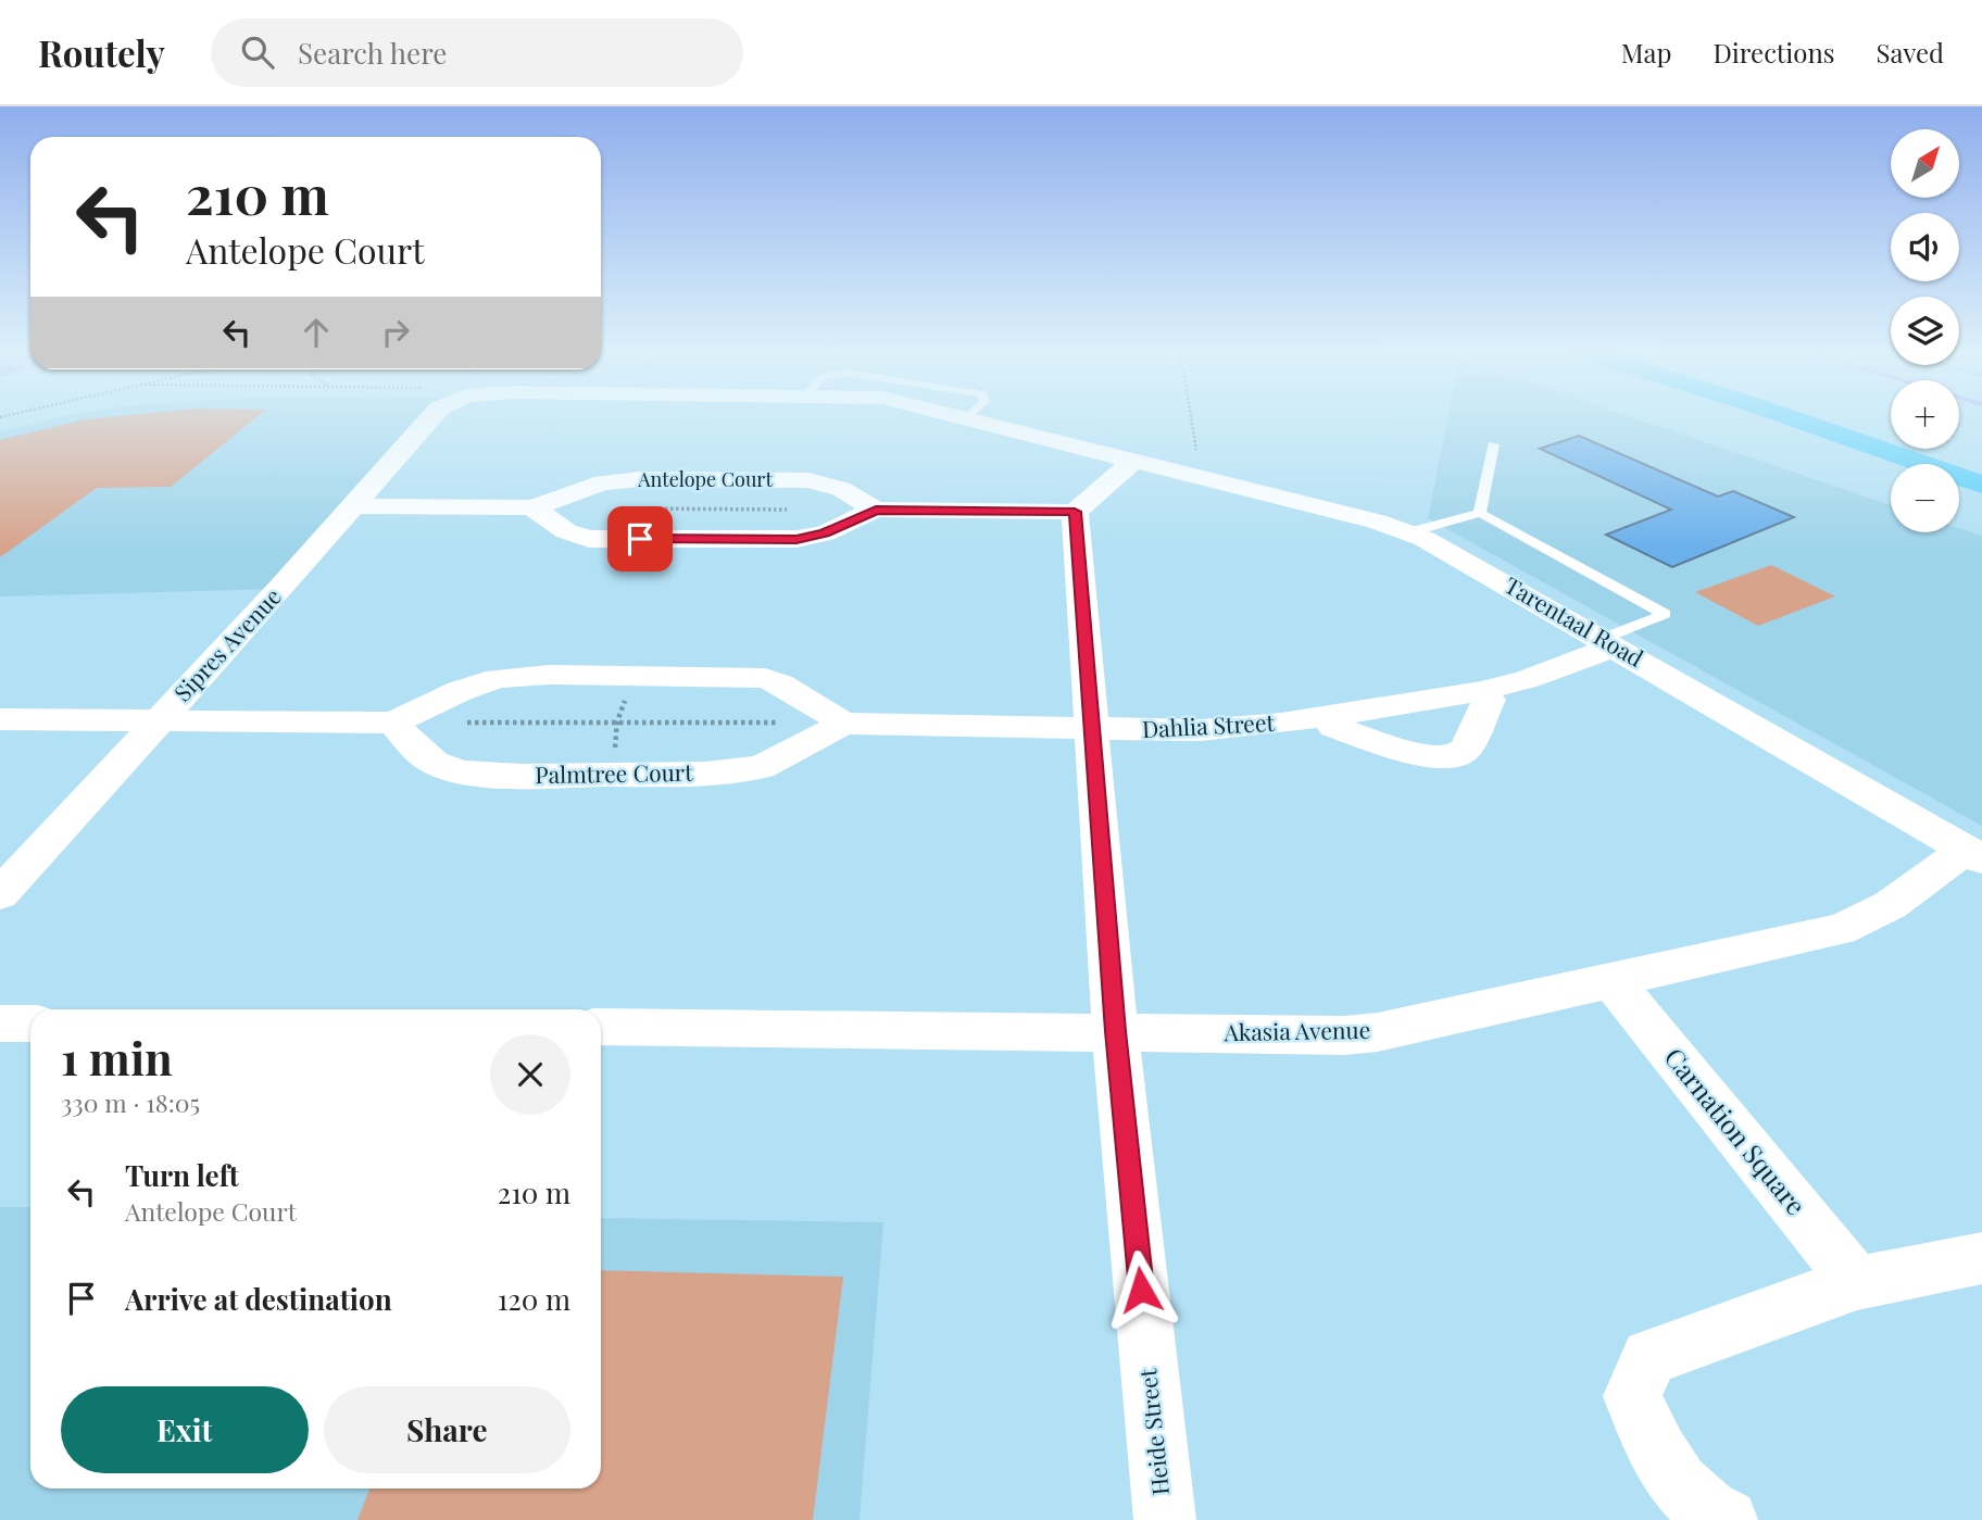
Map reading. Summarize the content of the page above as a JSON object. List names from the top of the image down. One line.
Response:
{"streets":{"street":["Antelope Court","Tarentaal Road","Sipres Avenue","Dahlia Street","Palmtree Court","Akasia Avenue","Carnation Square","Heide Street"]},"crossings":[["Antelope Court","Sipres Avenue"],["Tarentaal Road","Dahlia Street"],["Tarentaal Road","Akasia Avenue"],["Dahlia Street","Palmtree Court"],["Dahlia Street","Heide Street"],["Palmtree Court","Heide Street"],["Akasia Avenue","Carnation Square"],["Akasia Avenue","Heide Street"]],"north":"top right","page":{"header":"Routely","search":"Search here","nav":["Map","Directions","Saved"],"map_buttons":["+","−"],"turn":["210 m","Antelope Court"],"heading":["1 min","330 m · 18:05"],"list":[{"name":"Turn left","note":"Antelope Court","value":"210 m"},{"name":"Arrive at destination","value":"120 m"}],"buttons":["Exit","Share"]}}
